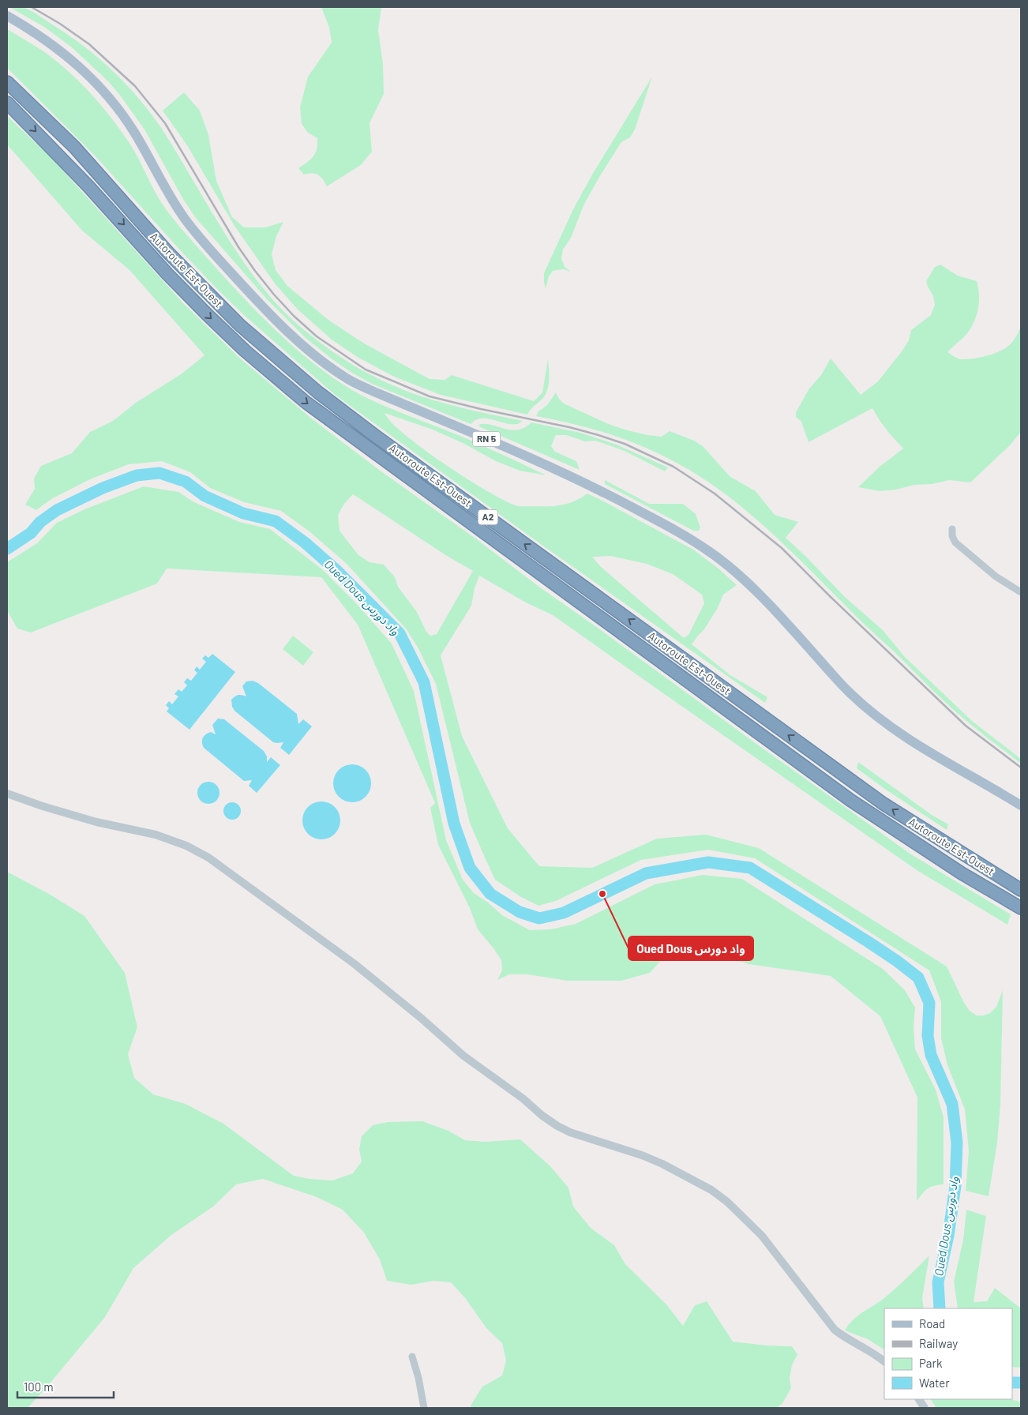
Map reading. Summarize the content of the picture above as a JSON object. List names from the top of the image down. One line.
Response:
{"streets":{"highway":["Autoroute Est-Ouest","A2"],"main road":["RN 5"]},"water":["Oued Dous واد دورس"],"places":["Oued Dous واد دورس"],"legend":["Road","Railway","Park","Water"],"scale_bar":"100 m"}
